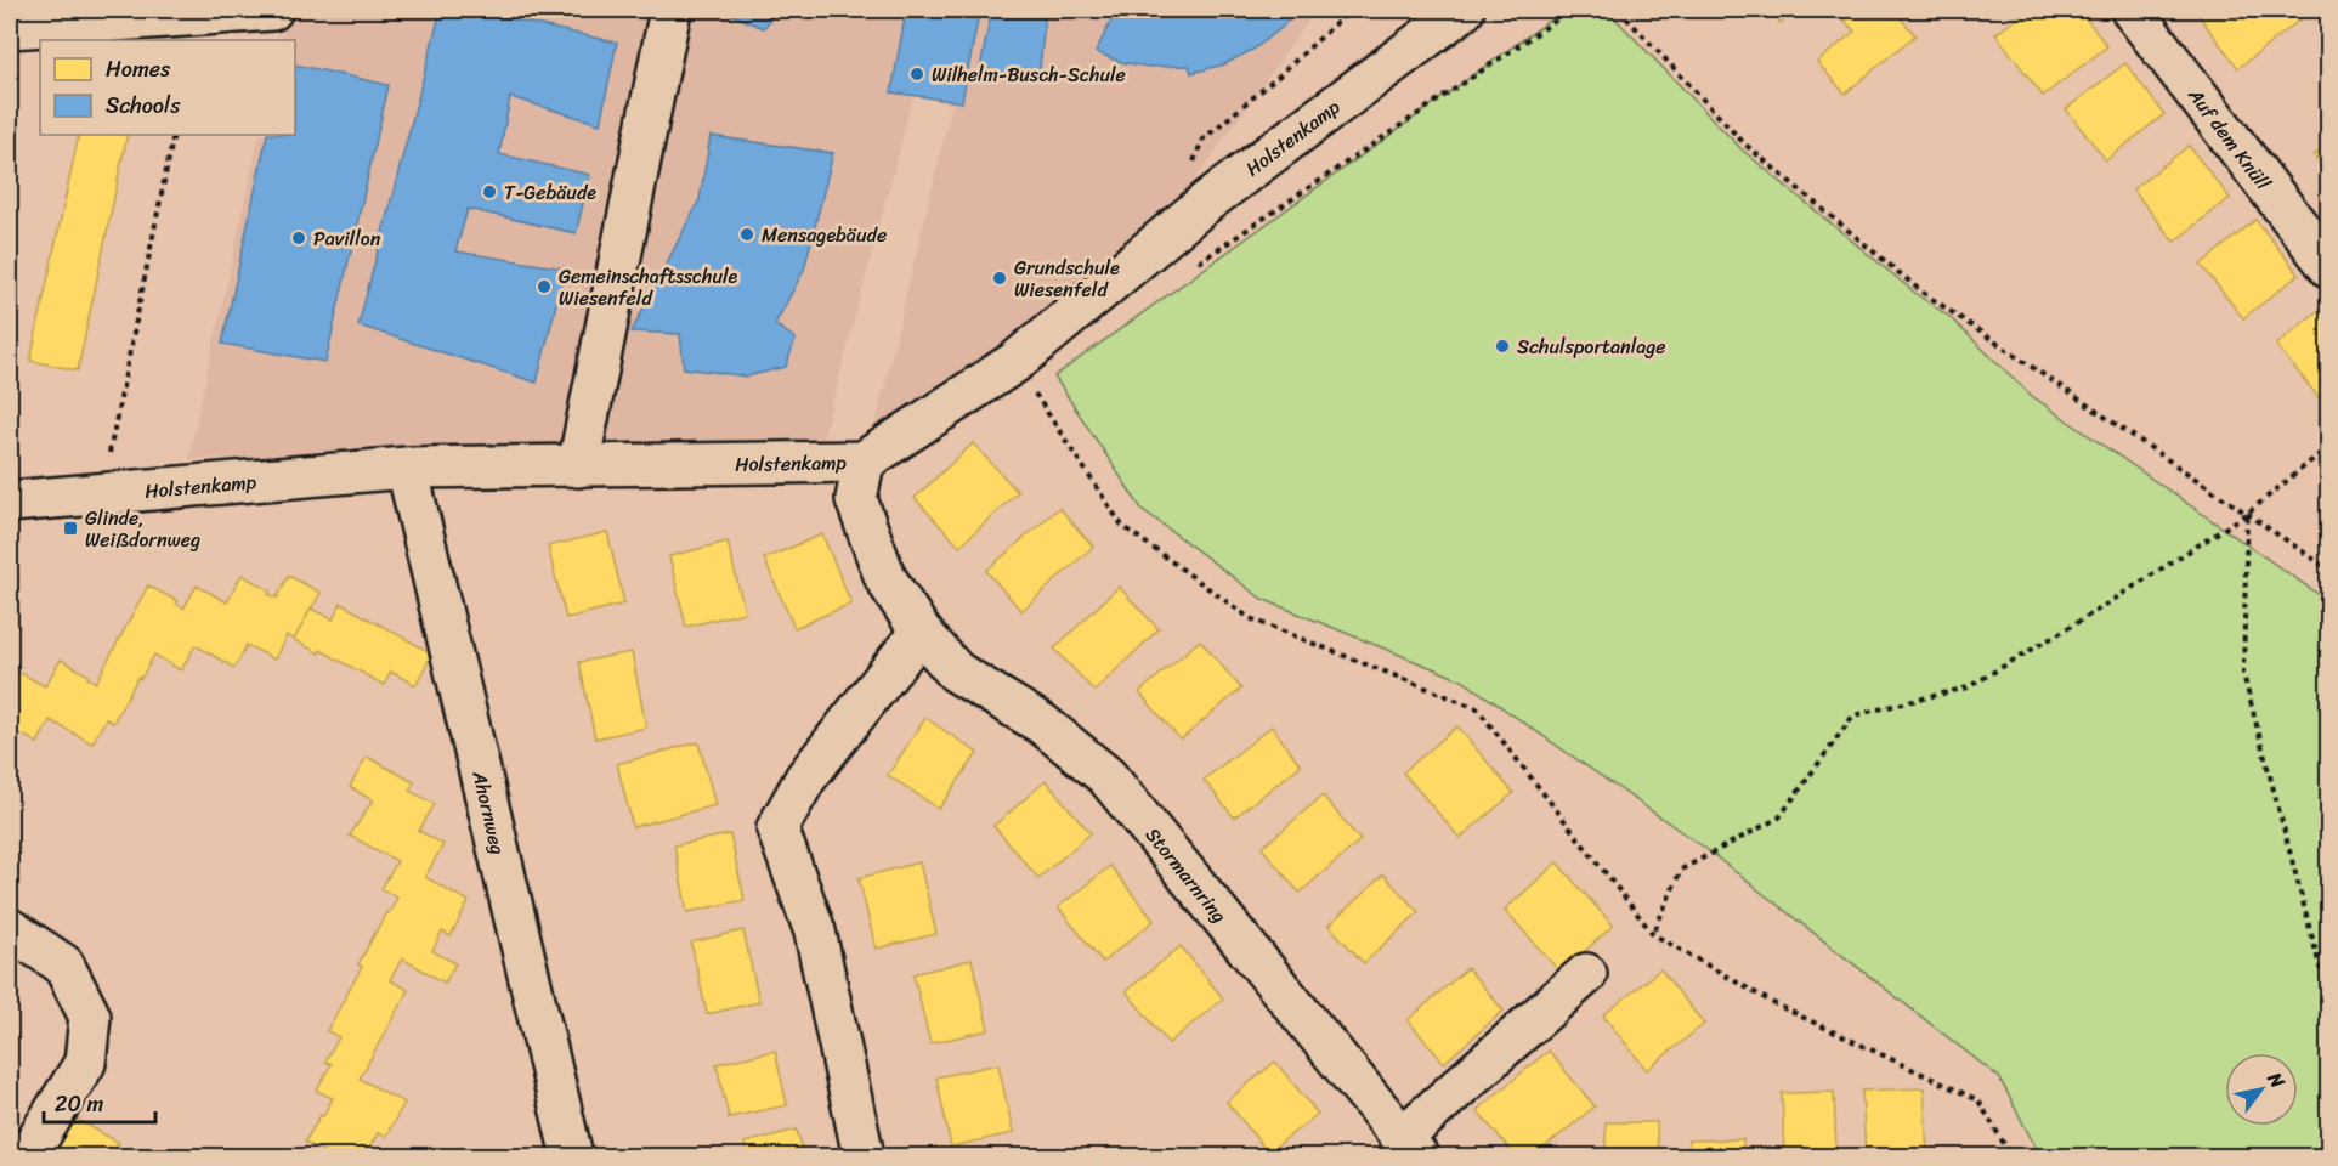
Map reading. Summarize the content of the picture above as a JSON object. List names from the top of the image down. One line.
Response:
{"streets":{"street":["Holstenkamp","Auf dem Knüll","Ahornweg","Stormarnring"]},"crossings":[["Holstenkamp","Ahornweg"],["Holstenkamp","Stormarnring"]],"places":{"other":["Wilhelm-Busch-Schule","T-Gebäude","Mensagebäude","Pavillon","Grundschule Wiesenfeld","Gemeinschaftsschule Wiesenfeld","Schulsportanlage"],"transit":["Glinde, Weißdornweg"]},"legend":["Homes","Schools"],"scale_bar":"20 m","north":"top right"}
